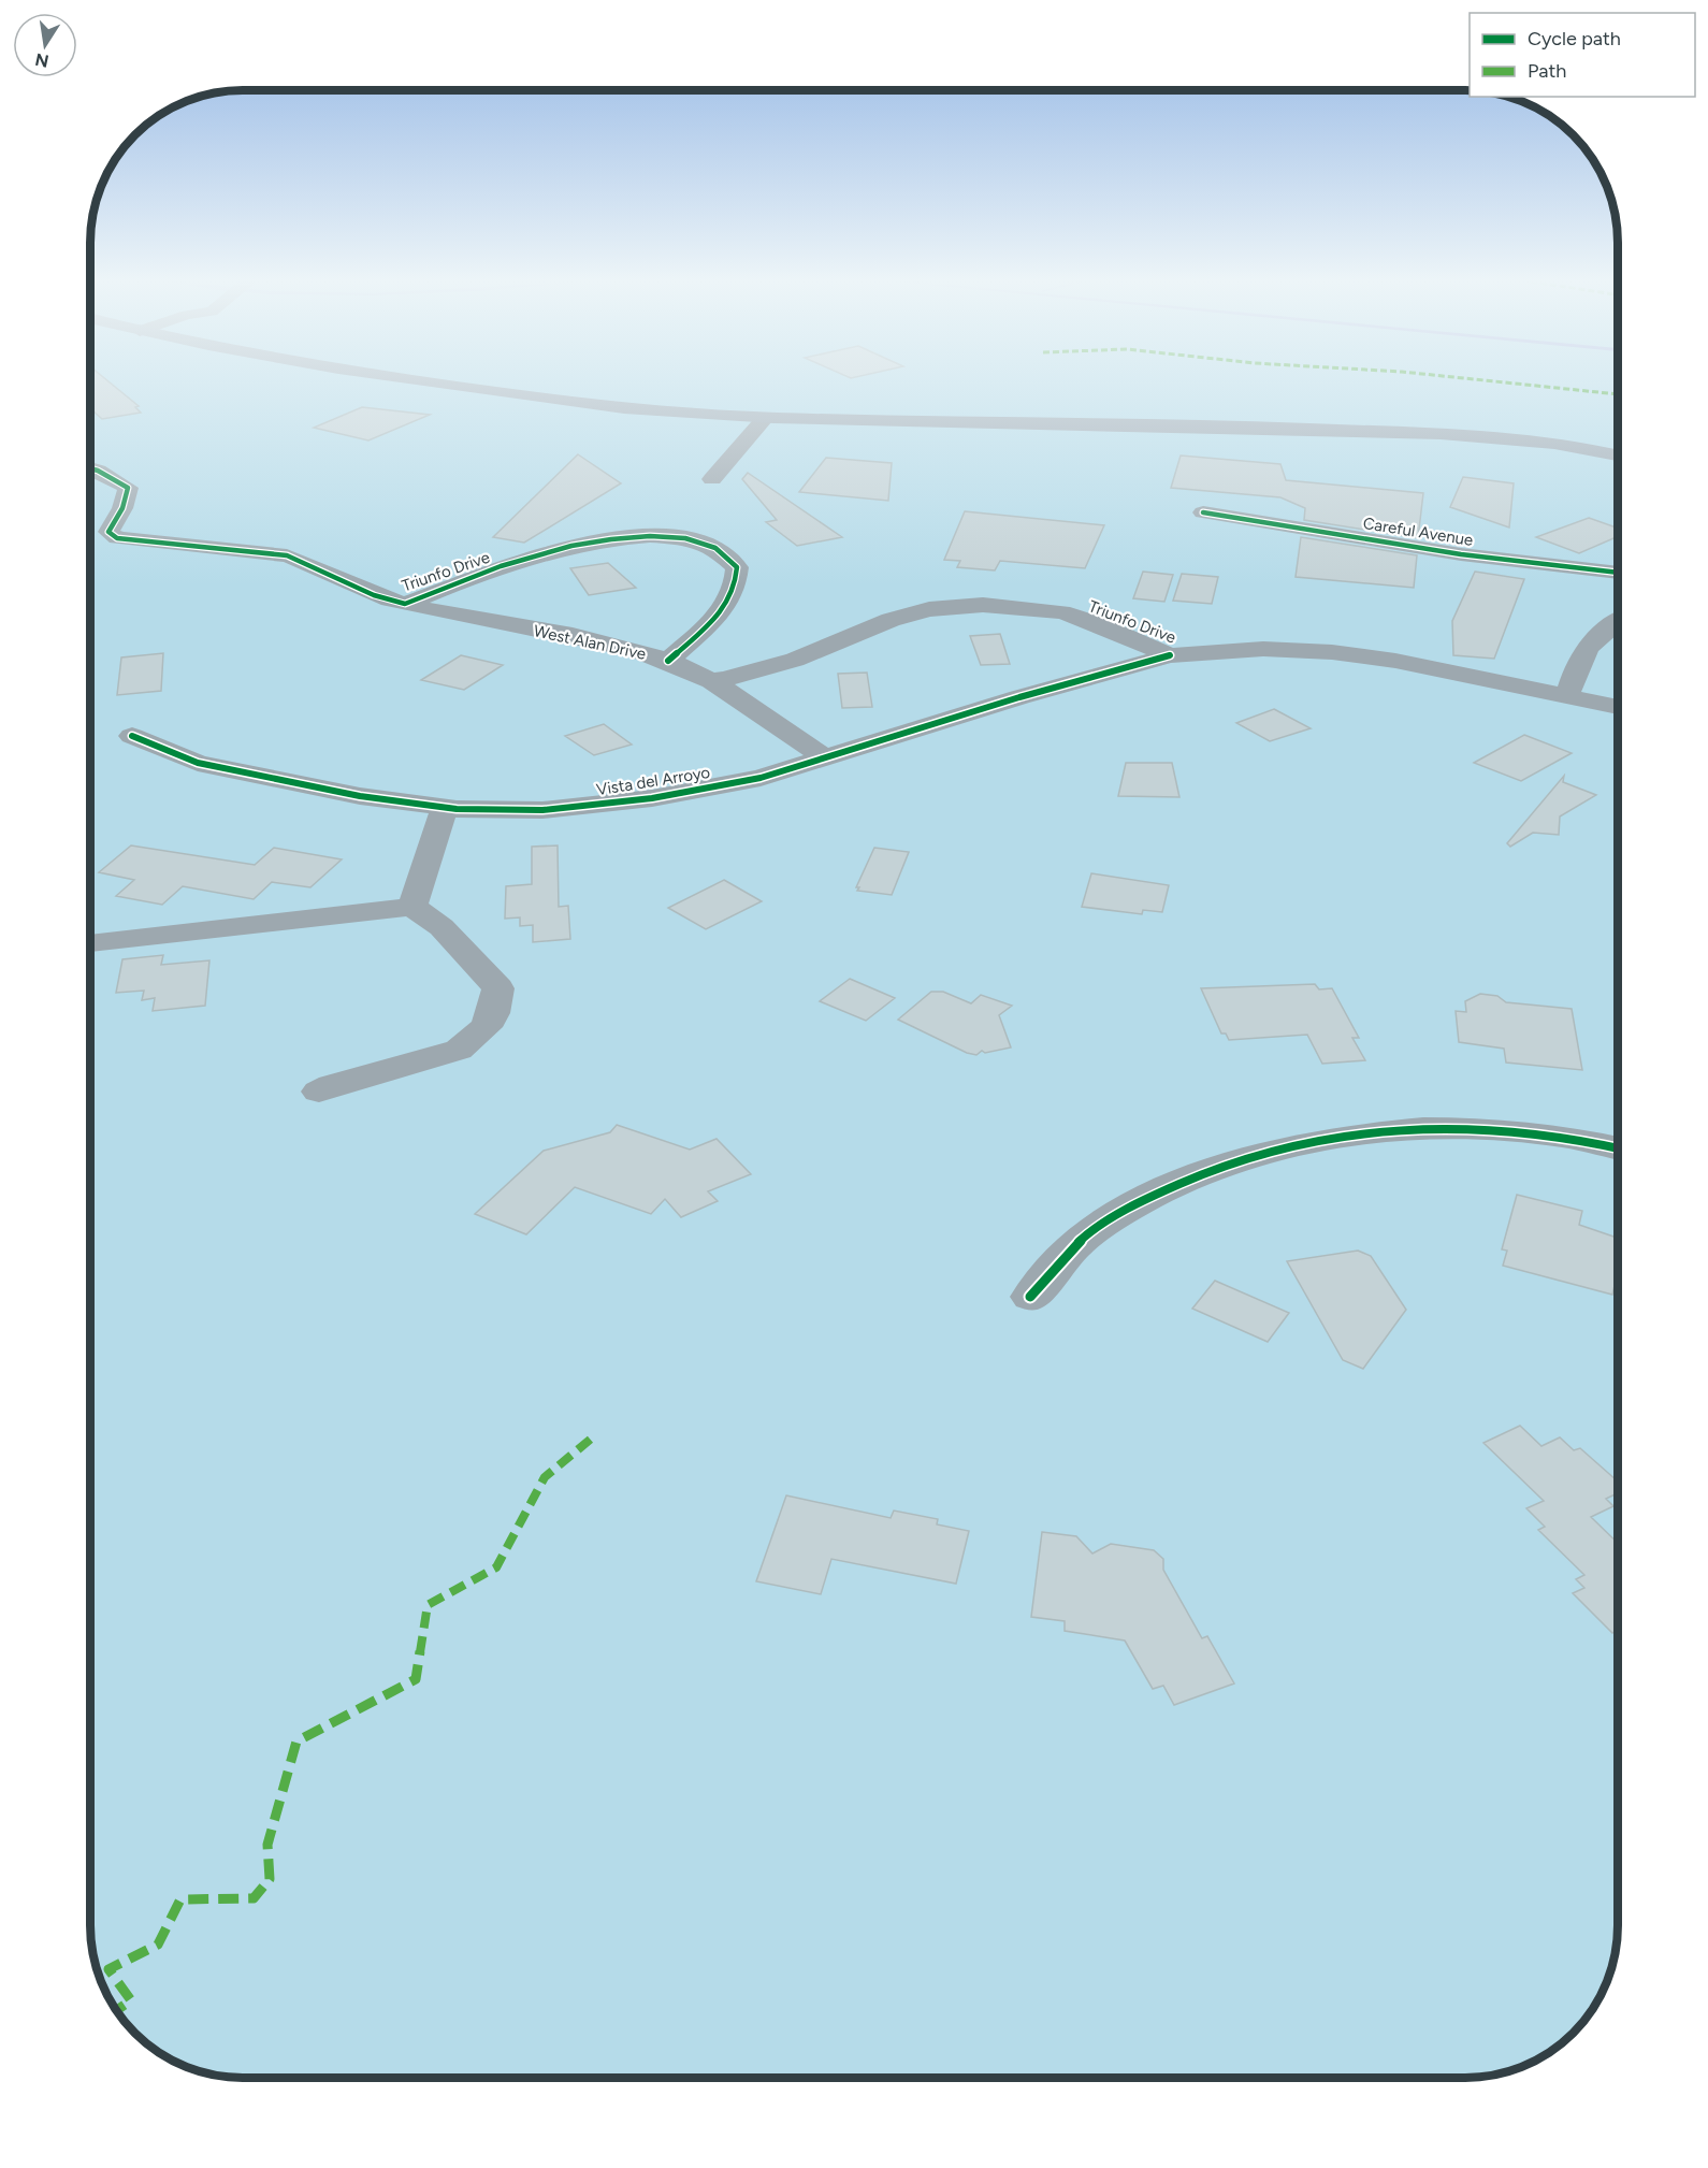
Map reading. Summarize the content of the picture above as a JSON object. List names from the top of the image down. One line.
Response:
{"streets":{"street":["Careful Avenue","Triunfo Drive","West Alan Drive","Vista del Arroyo"]},"crossings":[["Triunfo Drive","West Alan Drive"],["Triunfo Drive","Vista del Arroyo"],["West Alan Drive","Vista del Arroyo"]],"legend":["Cycle path","Path"],"north":"bottom"}
